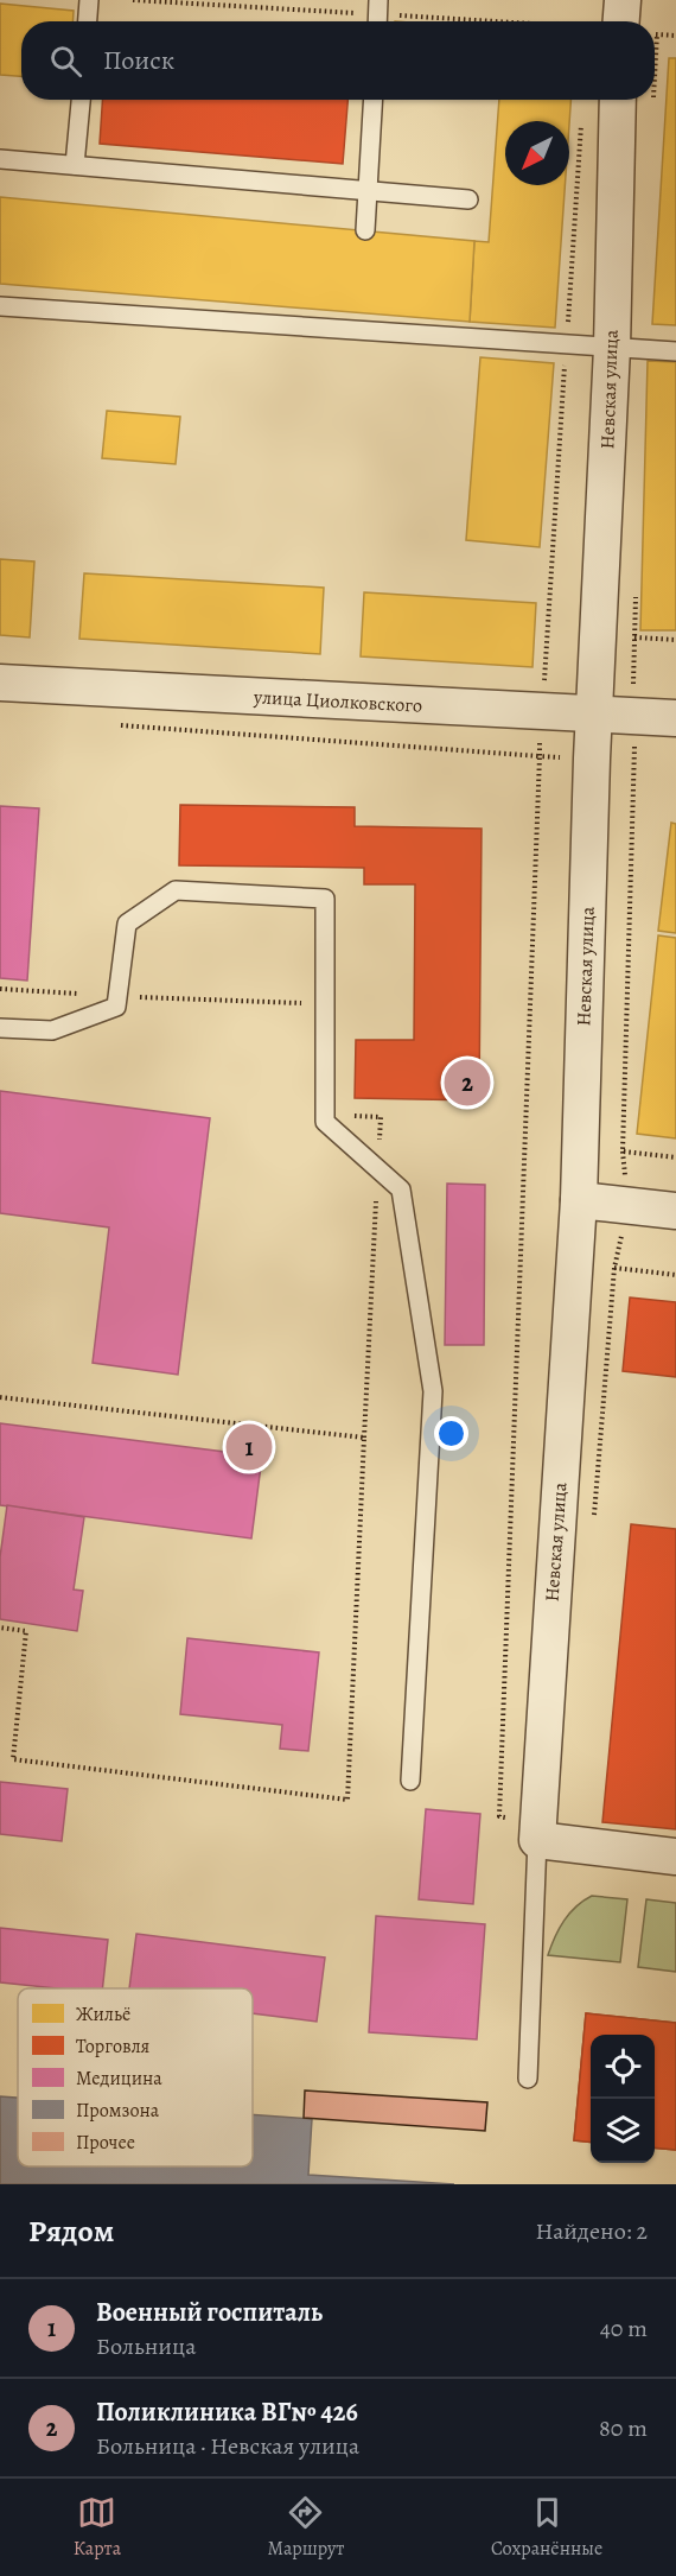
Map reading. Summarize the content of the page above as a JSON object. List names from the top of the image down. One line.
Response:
{"streets":{"street":["Невская улица","улица Циолковского"]},"crossings":[["Невская улица","улица Циолковского"]],"legend":["Жильё","Торговля","Медицина","Промзона","Прочее"],"north":"bottom left","page":{"search":"Поиск","pins":["2","1"],"heading":["Рядом","Найдено: 2"],"list":[{"mark":"1","name":"Военный госпиталь","note":"Больница","value":"40 m"},{"mark":"2","name":"Поликлиника ВГ№ 426","note":"Больница · Невская улица","value":"80 m"}],"nav":["Карта","Маршрут","Сохранённые"]}}
